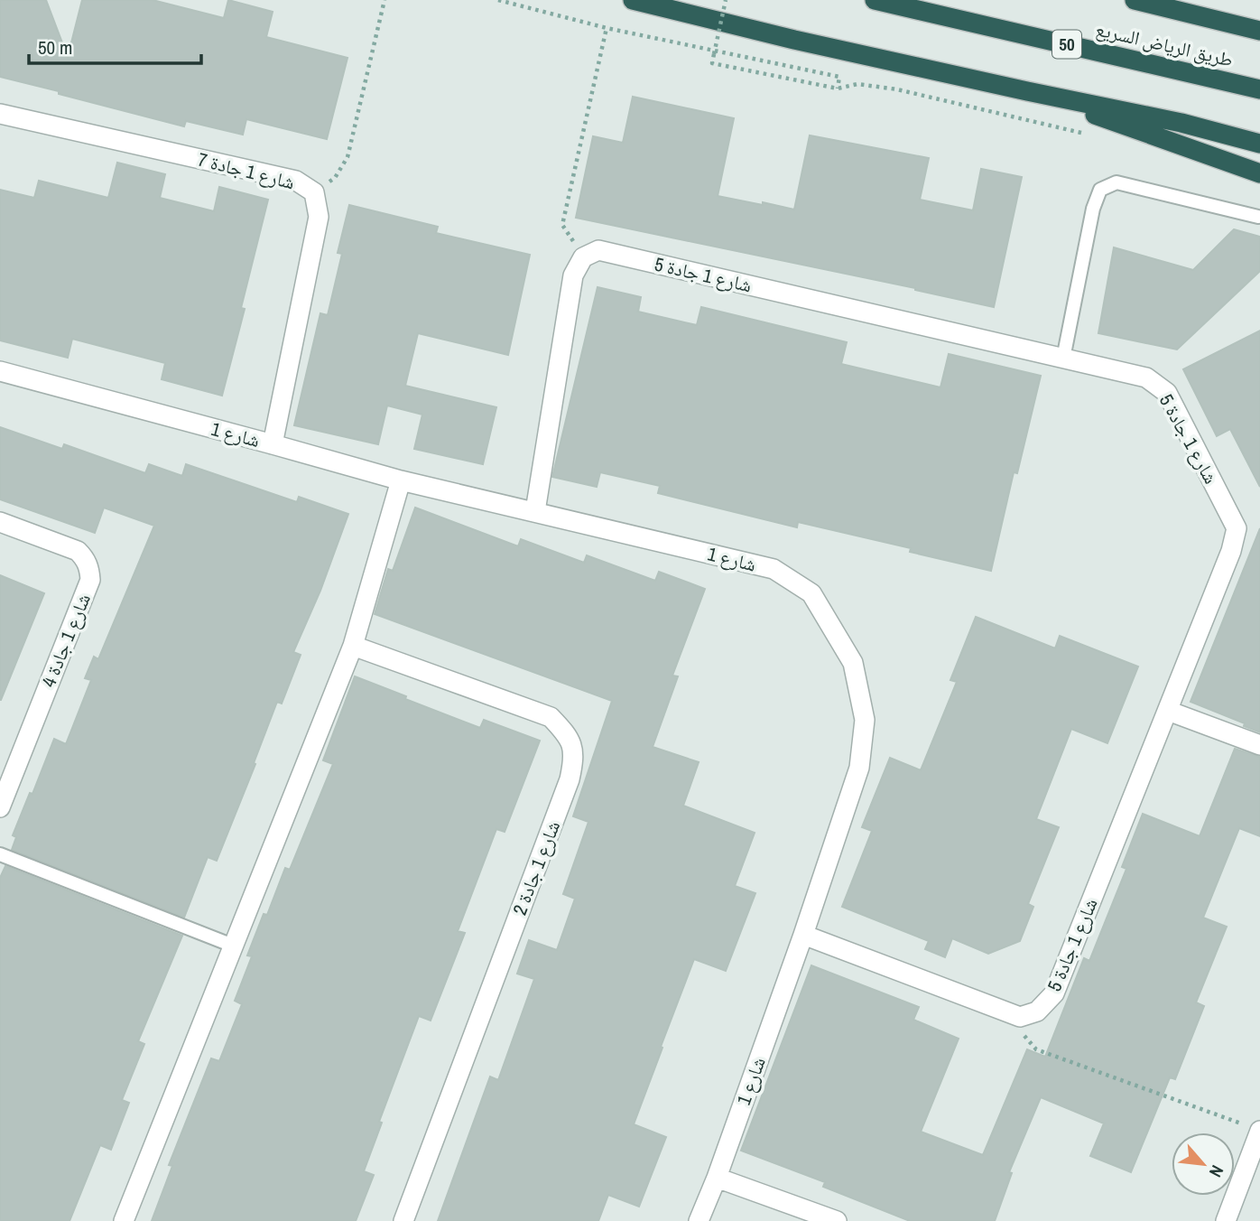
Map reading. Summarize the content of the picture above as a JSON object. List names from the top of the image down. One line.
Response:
{"streets":{"highway":["50","طريق الرياض السريع"],"street":["شارع 1 جادة 7","شارع 1 جادة 5","شارع 1","شارع 1 جادة 4","شارع 1 جادة 2"]},"crossings":[["شارع 1 جادة 7","شارع 1"]],"scale_bar":"50 m","north":"bottom right"}
